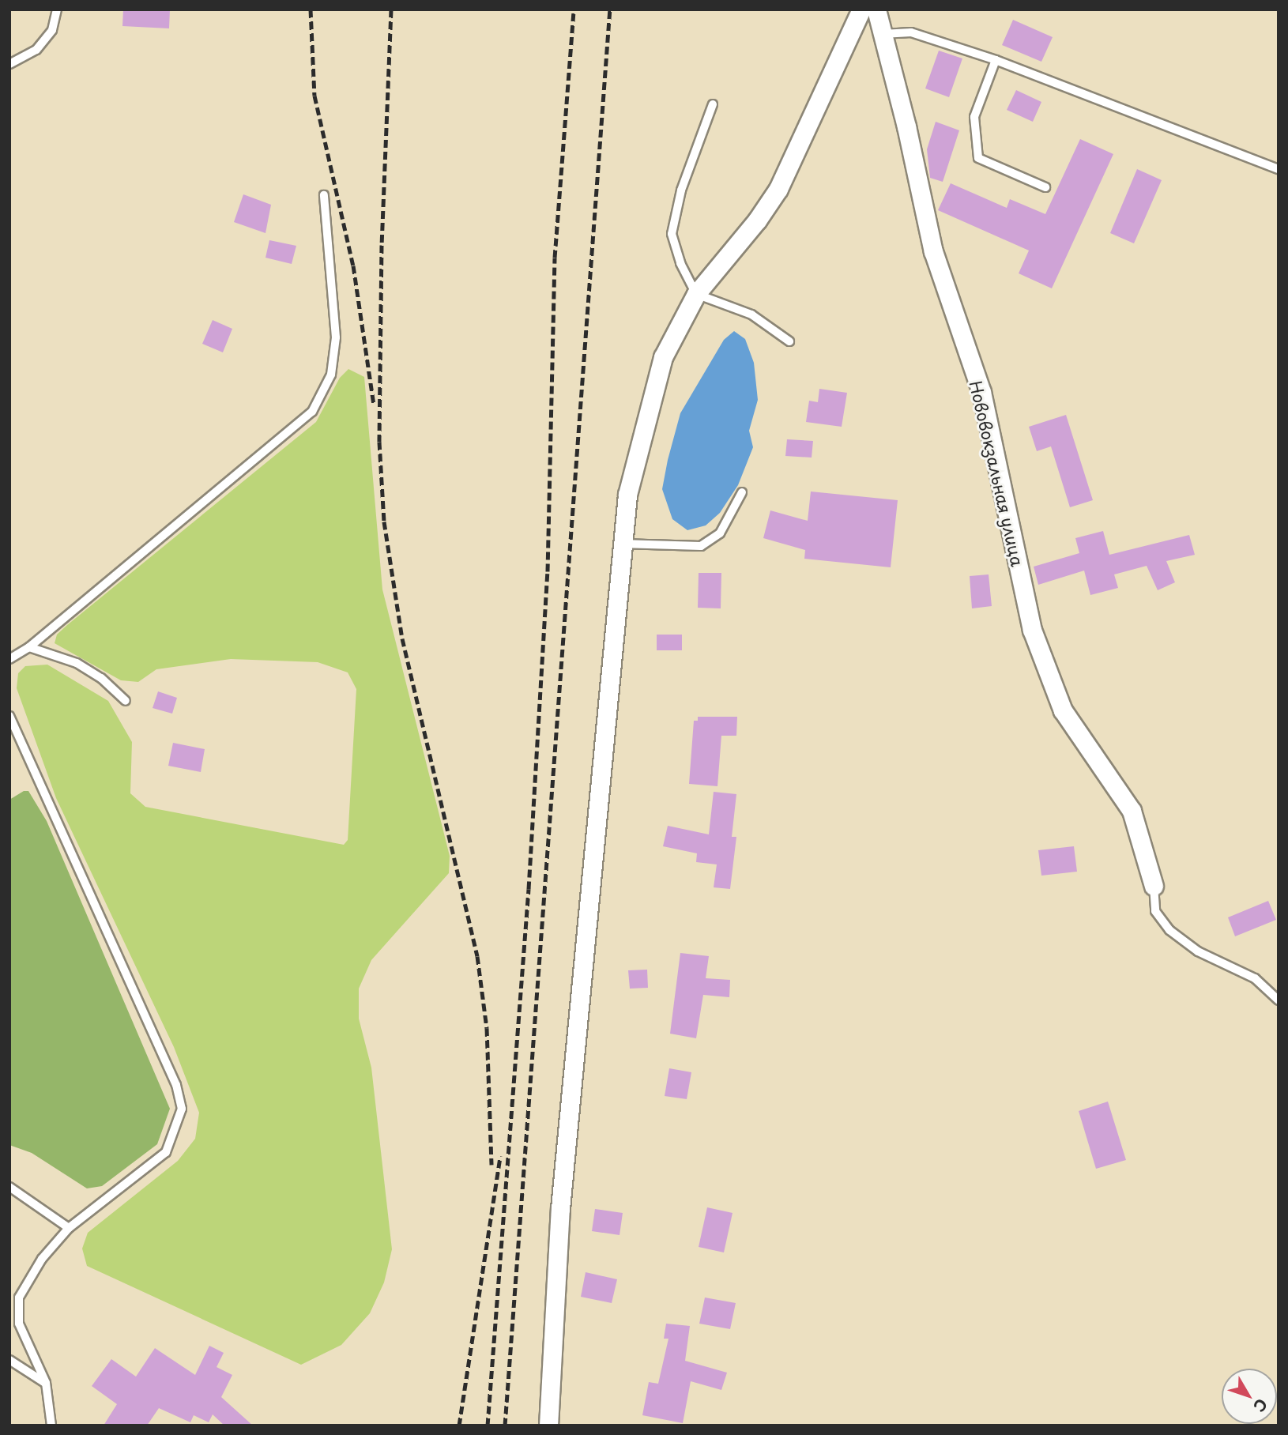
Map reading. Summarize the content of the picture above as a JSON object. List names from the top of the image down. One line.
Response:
{"streets":{"street":["Нововокзальная улица"]},"north":"bottom right"}
